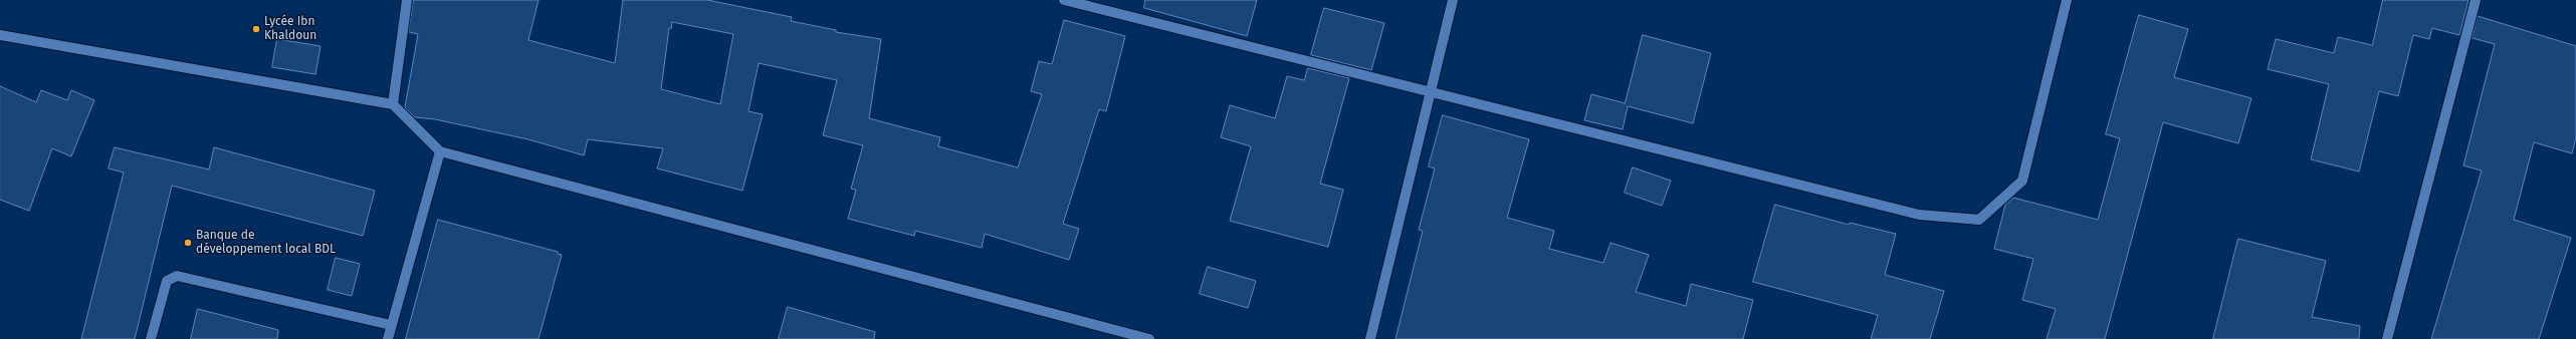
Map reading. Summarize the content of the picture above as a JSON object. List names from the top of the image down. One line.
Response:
{"places":["Lycée Ibn Khaldoun","Banque de développement local BDL"]}
